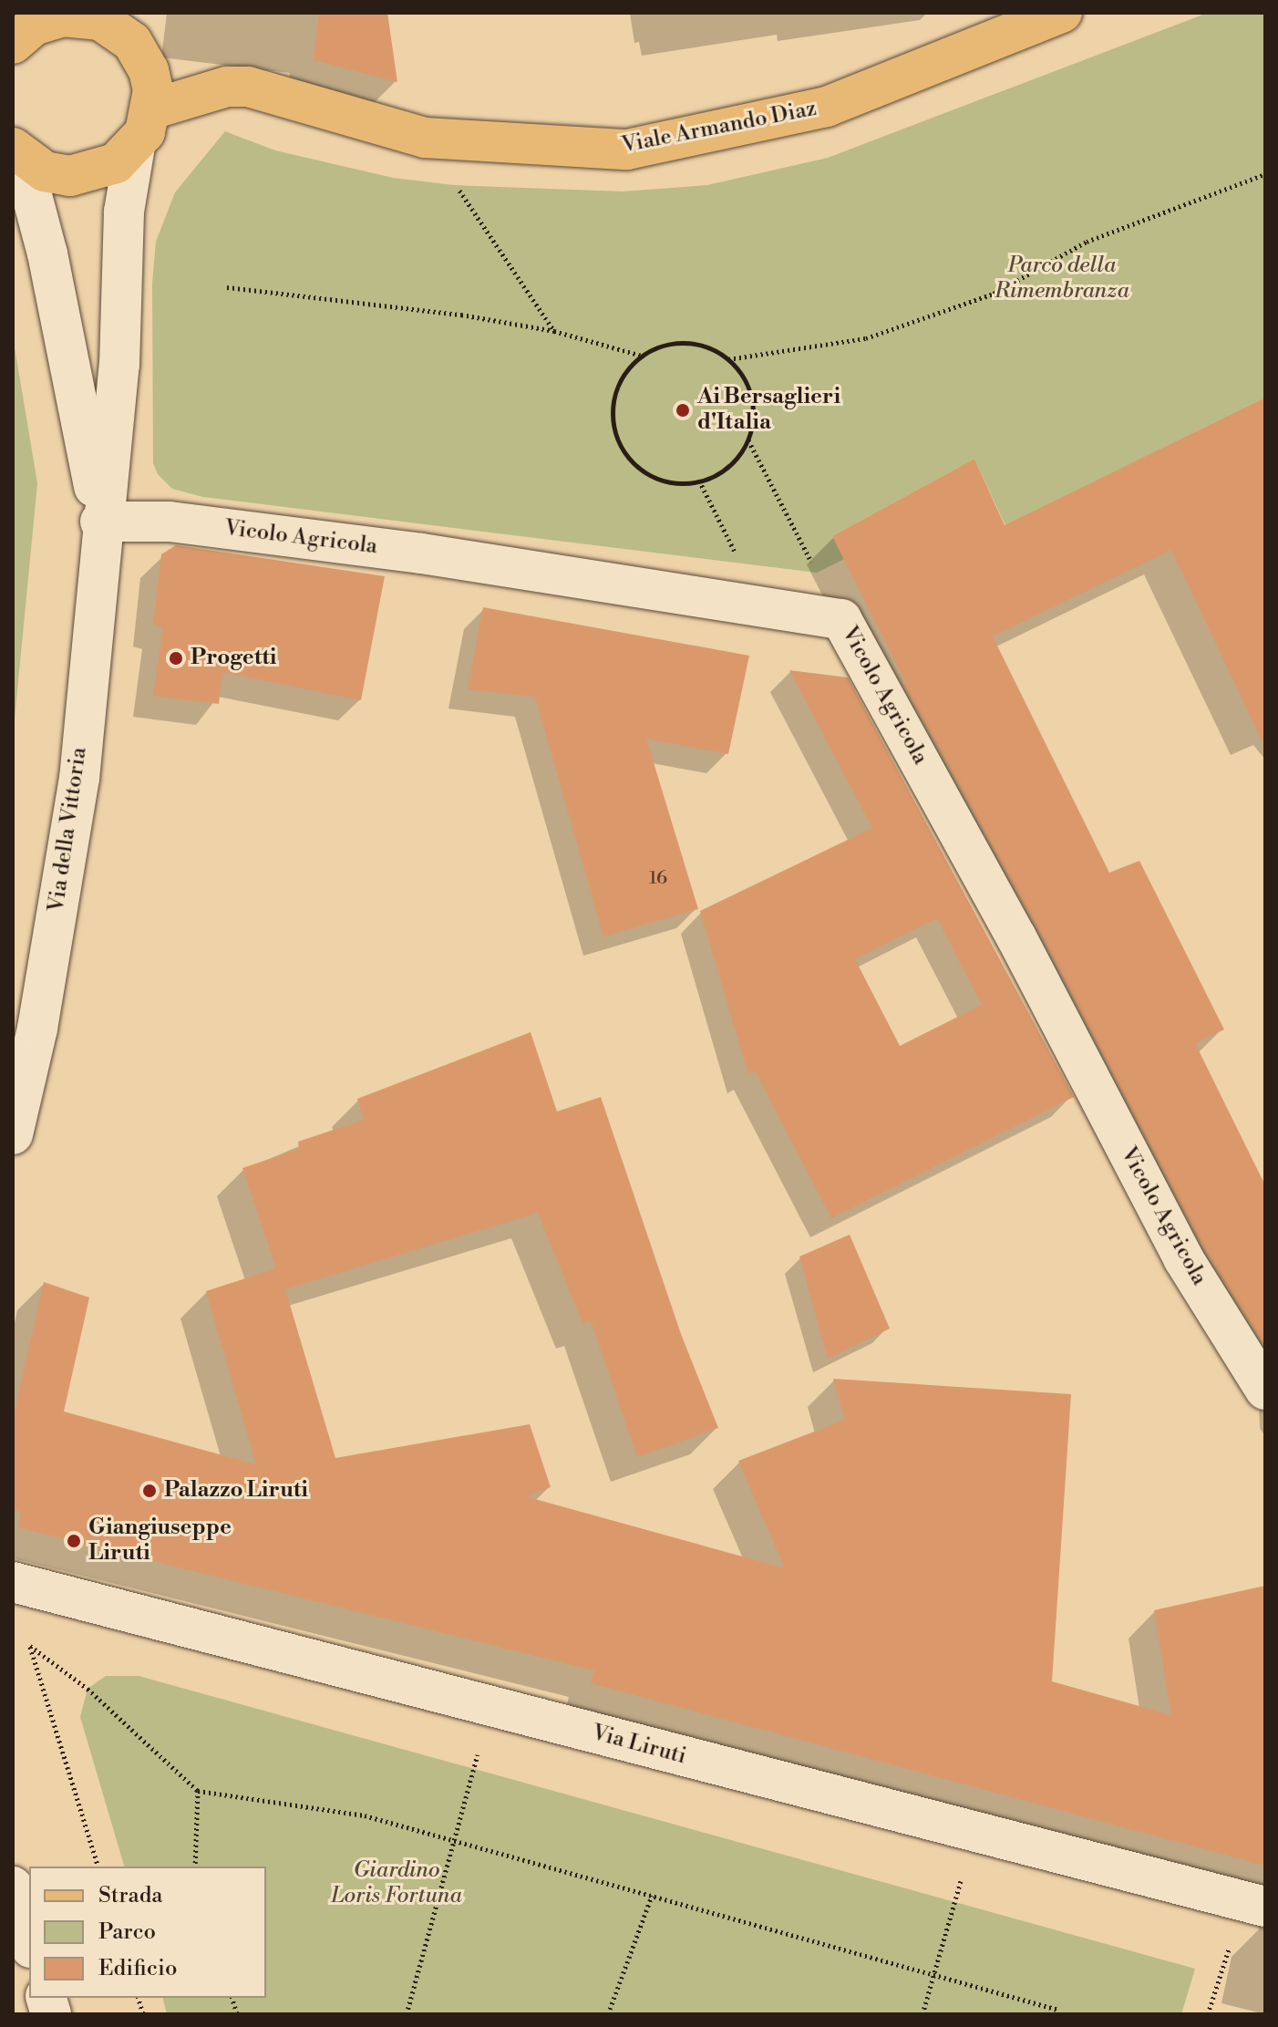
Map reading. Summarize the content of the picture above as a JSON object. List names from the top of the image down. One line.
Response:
{"streets":{"main road":["Viale Armando Diaz"],"street":["Vicolo Agricola","Via della Vittoria","Via Liruti"]},"crossings":[["Vicolo Agricola","Via della Vittoria"]],"parks":["Parco della Rimembranza","Giardino Loris Fortuna"],"places":["Ai Bersaglieri d'Italia","Progetti","Palazzo Liruti","Giangiuseppe Liruti"],"house_numbers":["16"],"legend":["Strada","Parco","Edificio"]}
